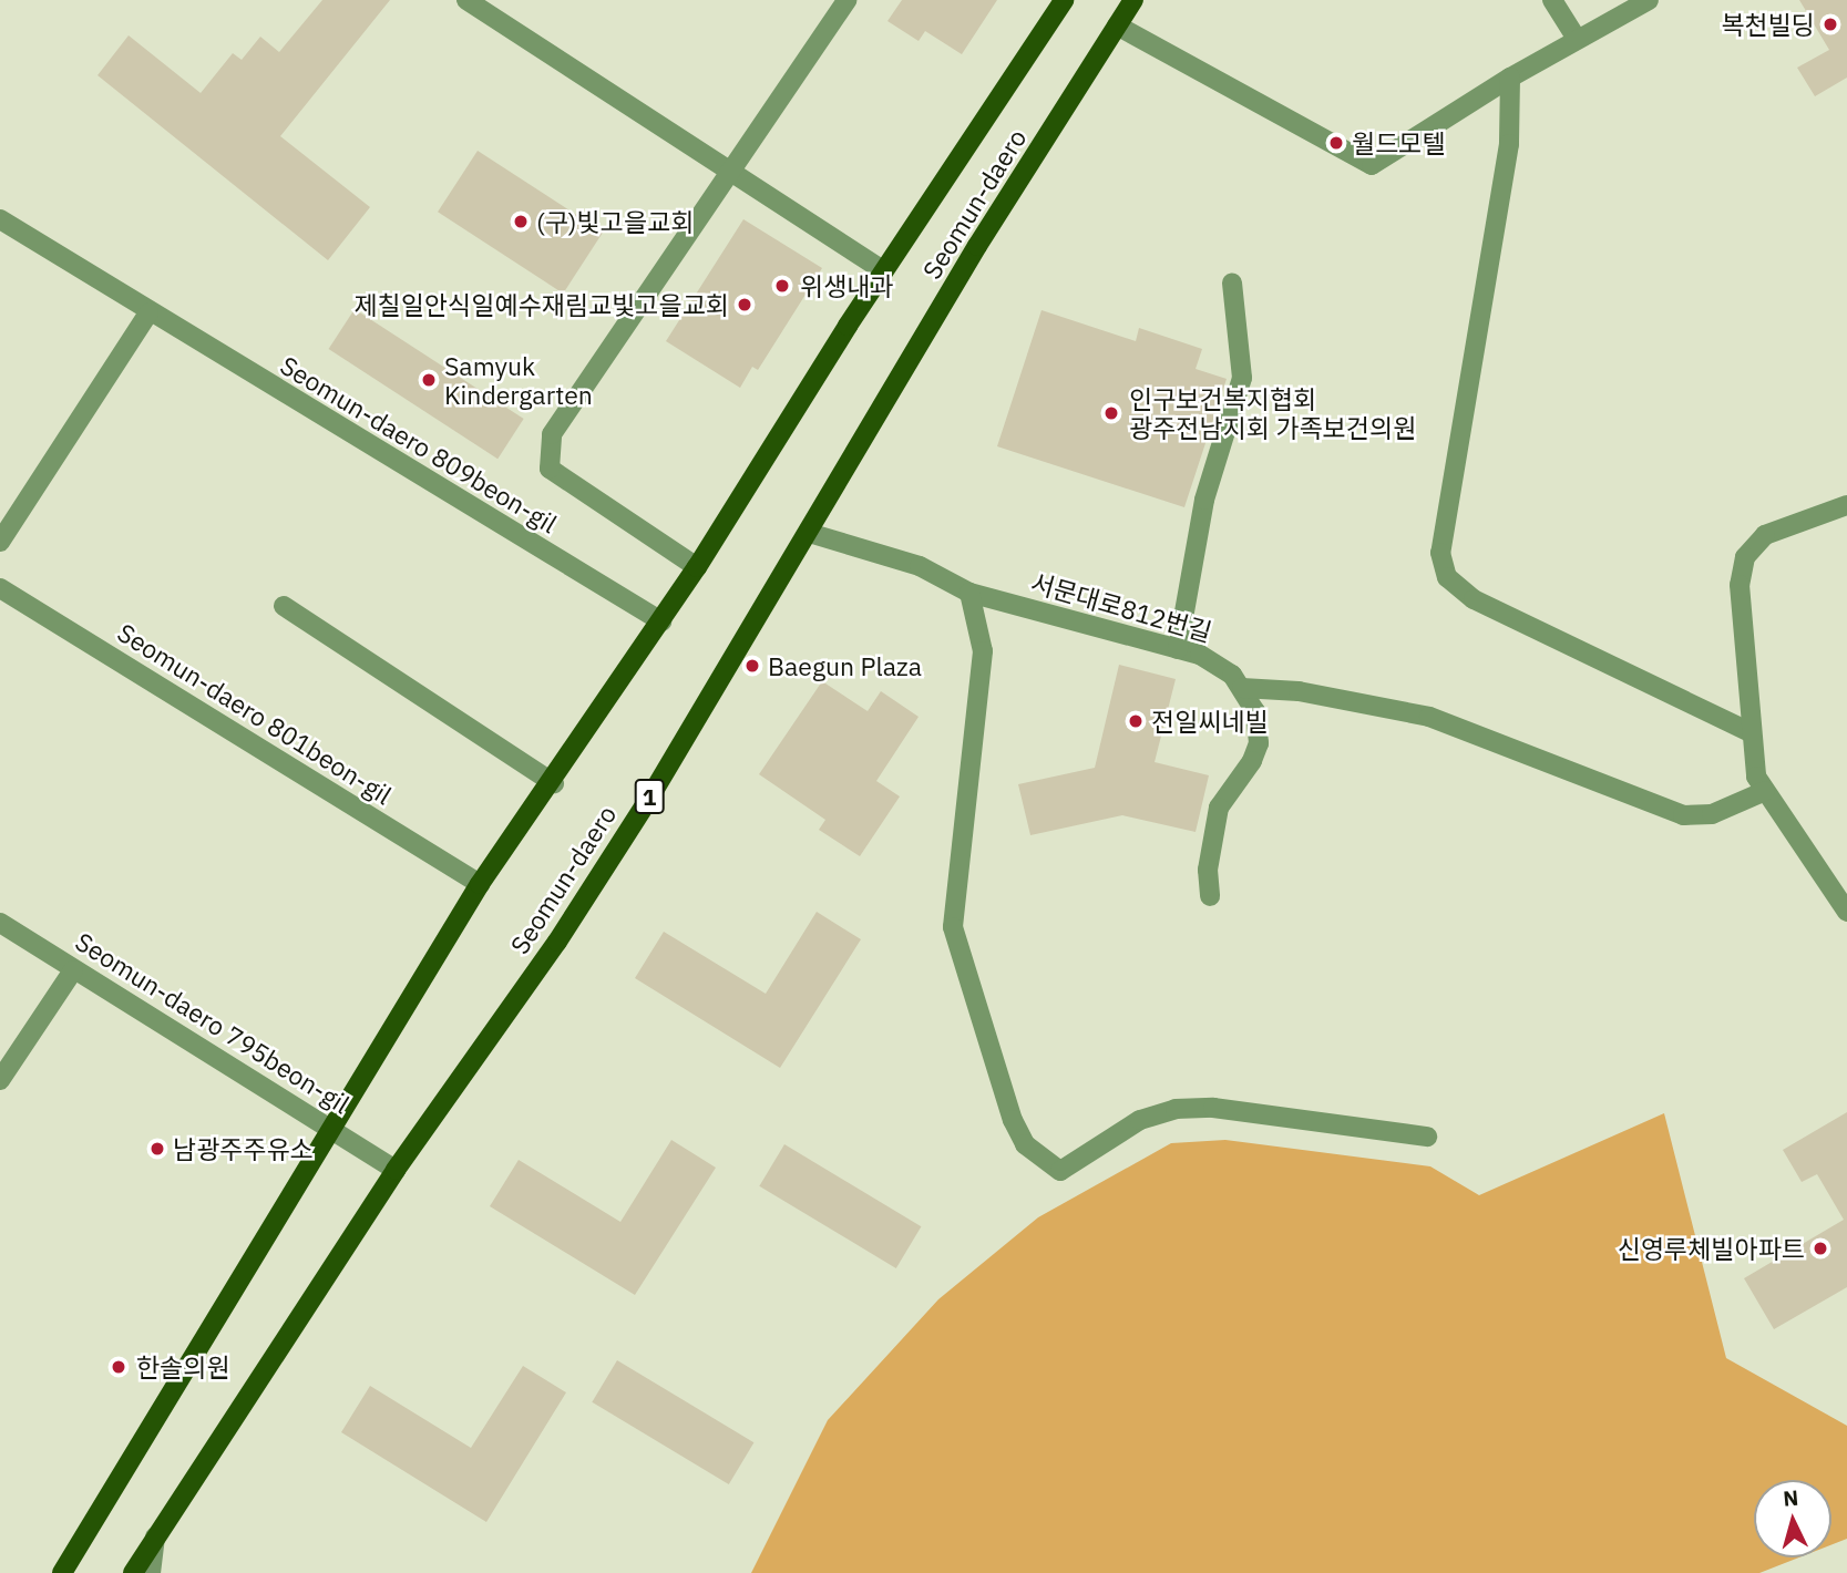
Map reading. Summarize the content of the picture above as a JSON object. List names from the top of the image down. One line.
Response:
{"streets":{"main road":["Seomun-daero","1"],"street":["Seomun-daero 809beon-gil","서문대로812번길","Seomun-daero 801beon-gil","Seomun-daero 795beon-gil"]},"crossings":[["Seomun-daero","Seomun-daero 809beon-gil"],["Seomun-daero","서문대로812번길"],["Seomun-daero","Seomun-daero 801beon-gil"],["Seomun-daero","Seomun-daero 795beon-gil"]],"places":["복천빌딩","월드모텔","(구)빛고을교회","위생내과","제칠일안식일예수재림교빛고을교회","Samyuk Kindergarten","인구보건복지협회 광주전남지회 가족보건의원","Baegun Plaza","전일씨네빌","남광주주유소","신영루체빌아파트","한솔의원"],"north":"top"}
